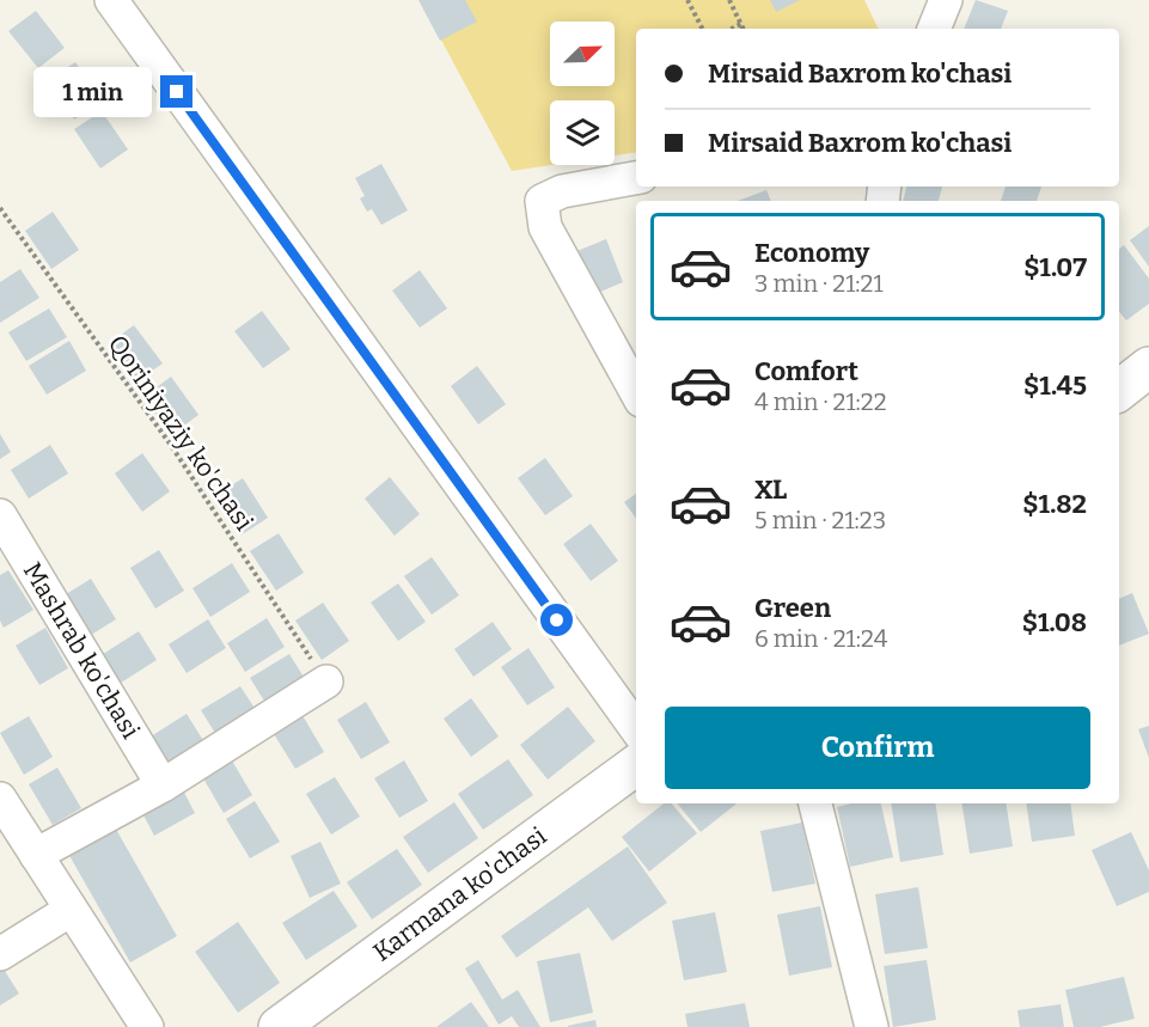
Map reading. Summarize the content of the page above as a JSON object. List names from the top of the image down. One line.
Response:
{"streets":{"main road":["Karmana ko'chasi"],"street":["Mashrab ko'chasi"],"path":["Qoriniyaziy ko'chasi"]},"north":"top right","page":{"banner":["Mirsaid Baxrom ko'chasi","Mirsaid Baxrom ko'chasi"],"bubble":"1 min","list":[{"name":"Economy","note":"3 min · 21:21","value":"$1.07"},{"name":"Comfort","note":"4 min · 21:22","value":"$1.45"},{"name":"XL","note":"5 min · 21:23","value":"$1.82"},{"name":"Green","note":"6 min · 21:24","value":"$1.08"}],"buttons":"Confirm"}}
